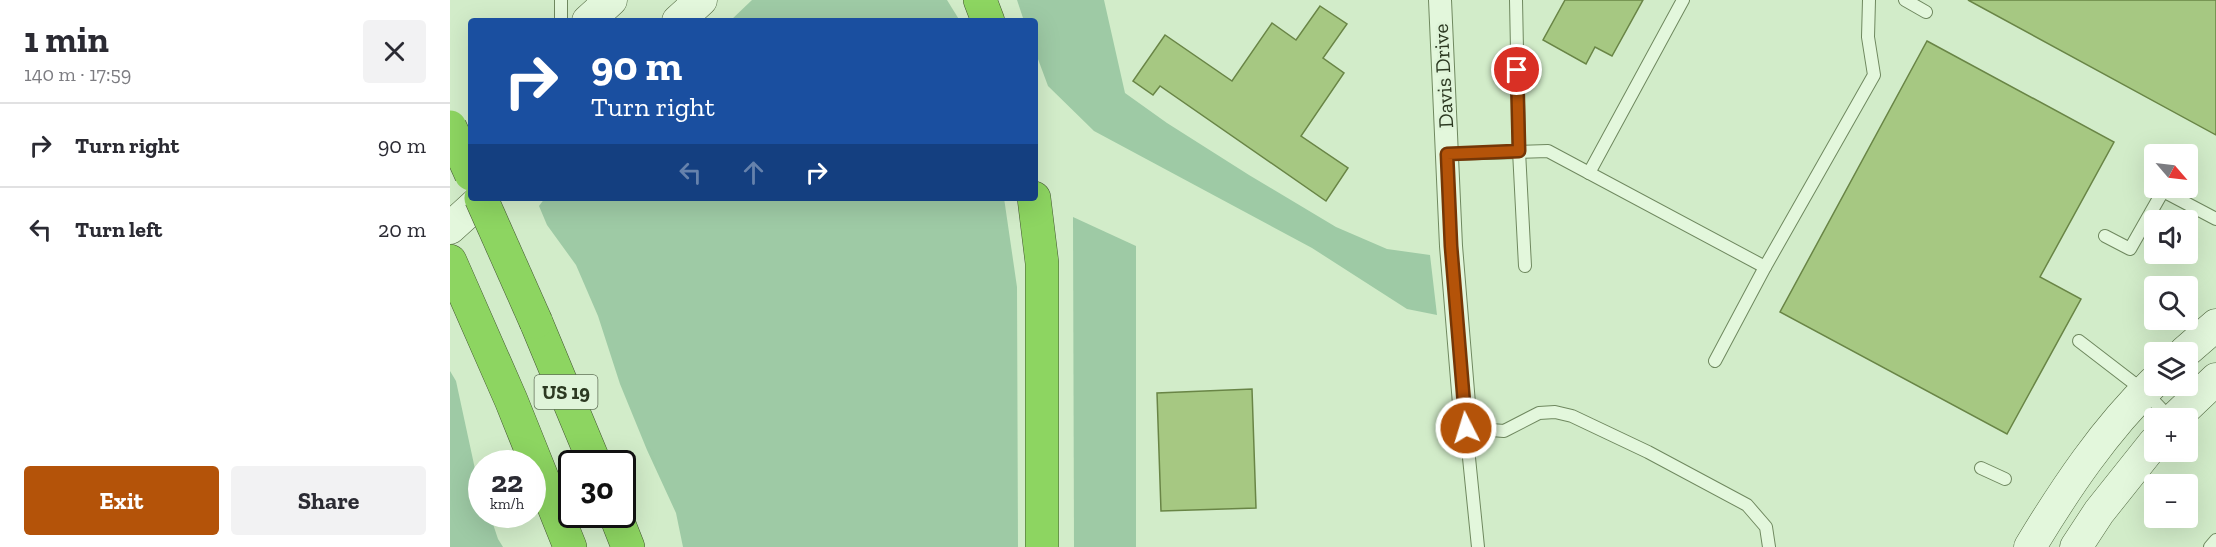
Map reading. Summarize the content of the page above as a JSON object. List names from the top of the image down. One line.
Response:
{"streets":{"highway":["US 19"],"street":["Davis Drive"]},"north":"bottom right","page":{"heading":["1 min","140 m · 17:59"],"turn":["90 m","Turn right"],"list":[{"name":"Turn right","value":"90 m"},{"name":"Turn left","value":"20 m"}],"map_buttons":["+","−"],"speed":"22 km/h","limit":"30","buttons":["Exit","Share"]}}
